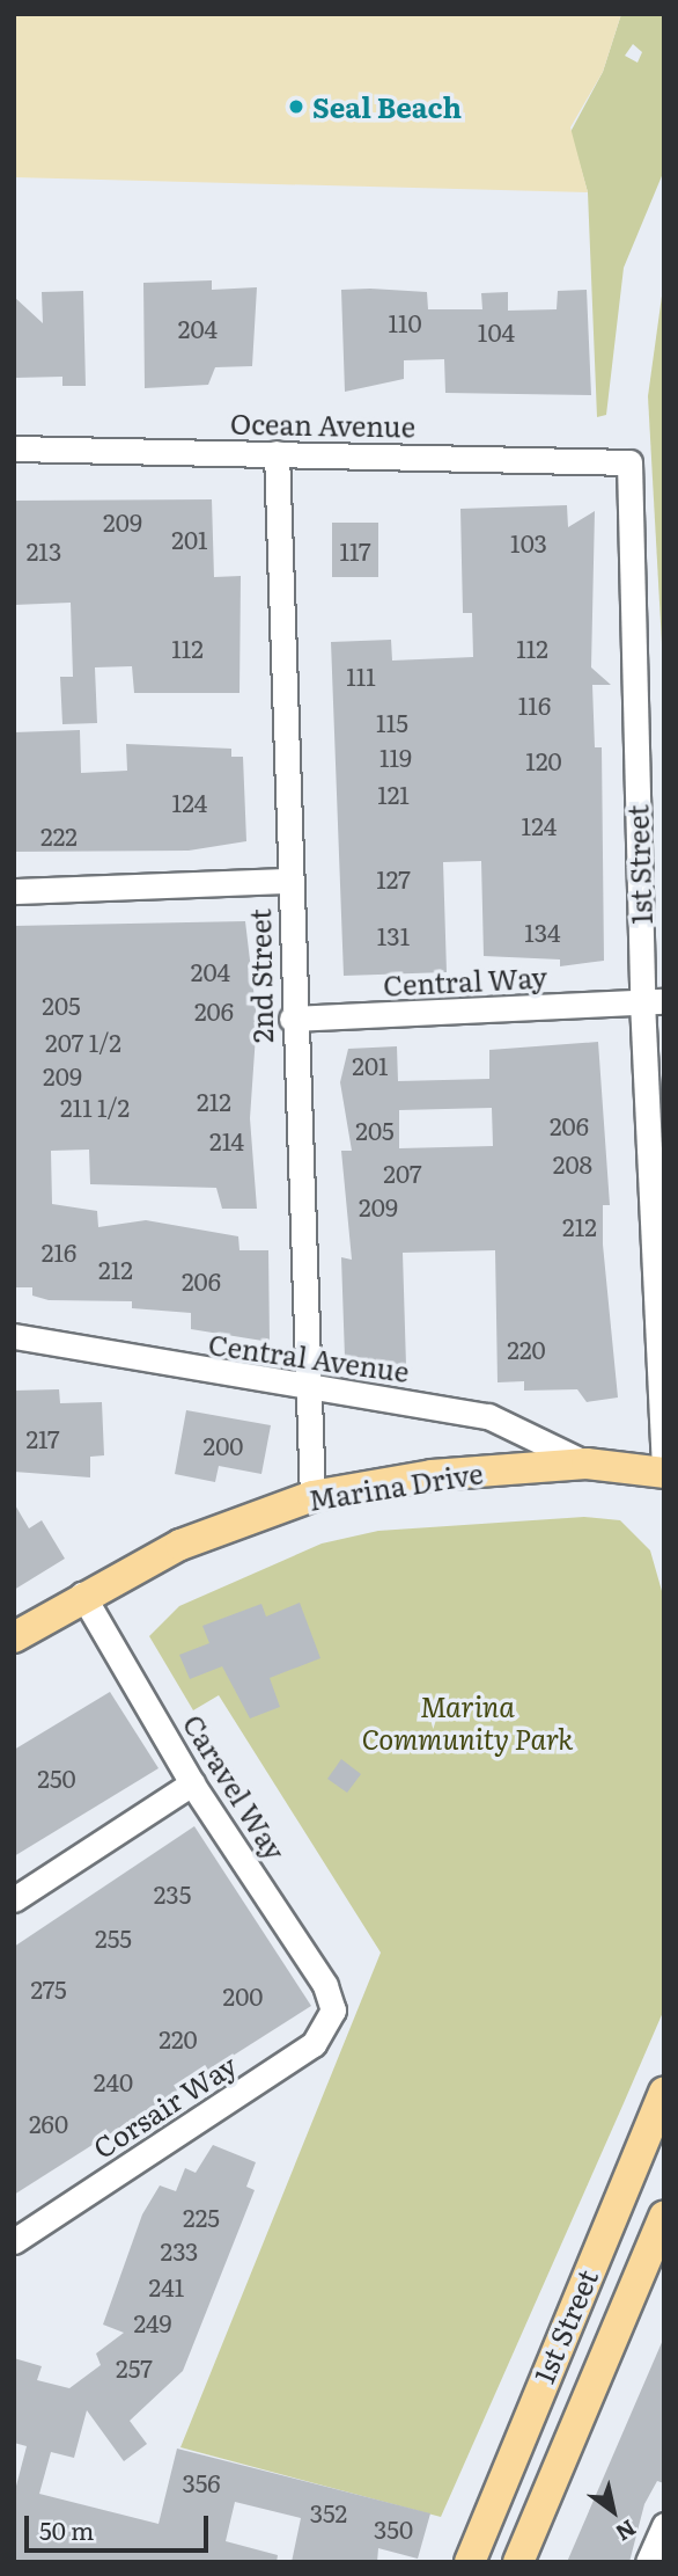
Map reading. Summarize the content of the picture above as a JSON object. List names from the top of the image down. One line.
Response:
{"streets":{"main road":["1st Street","Marina Drive"],"street":["Ocean Avenue","2nd Street","Central Way","Central Avenue","Caravel Way","Corsair Way"]},"crossings":[["Ocean Avenue","1st Street"],["Ocean Avenue","2nd Street"],["1st Street","Central Way"],["2nd Street","Central Way"],["2nd Street","Central Avenue"],["2nd Street","Marina Drive"],["Central Avenue","Marina Drive"],["Marina Drive","Caravel Way"],["Caravel Way","Corsair Way"]],"parks":["Marina Community Park"],"places":["Seal Beach"],"house_numbers":["110","204","104","209","201","103","213","117","112","112","111","116","115","119","120","121","124","124","222","127","134","131","204","205","206","207 1/2","201","209","212","211 1/2","206","205","214","208","207","209","212","216","212","206","220","217","200","250","235","255","275","200","220","240","260","225","233","241","249","257","356","352","350"],"scale_bar":"50 m","north":"bottom right"}
